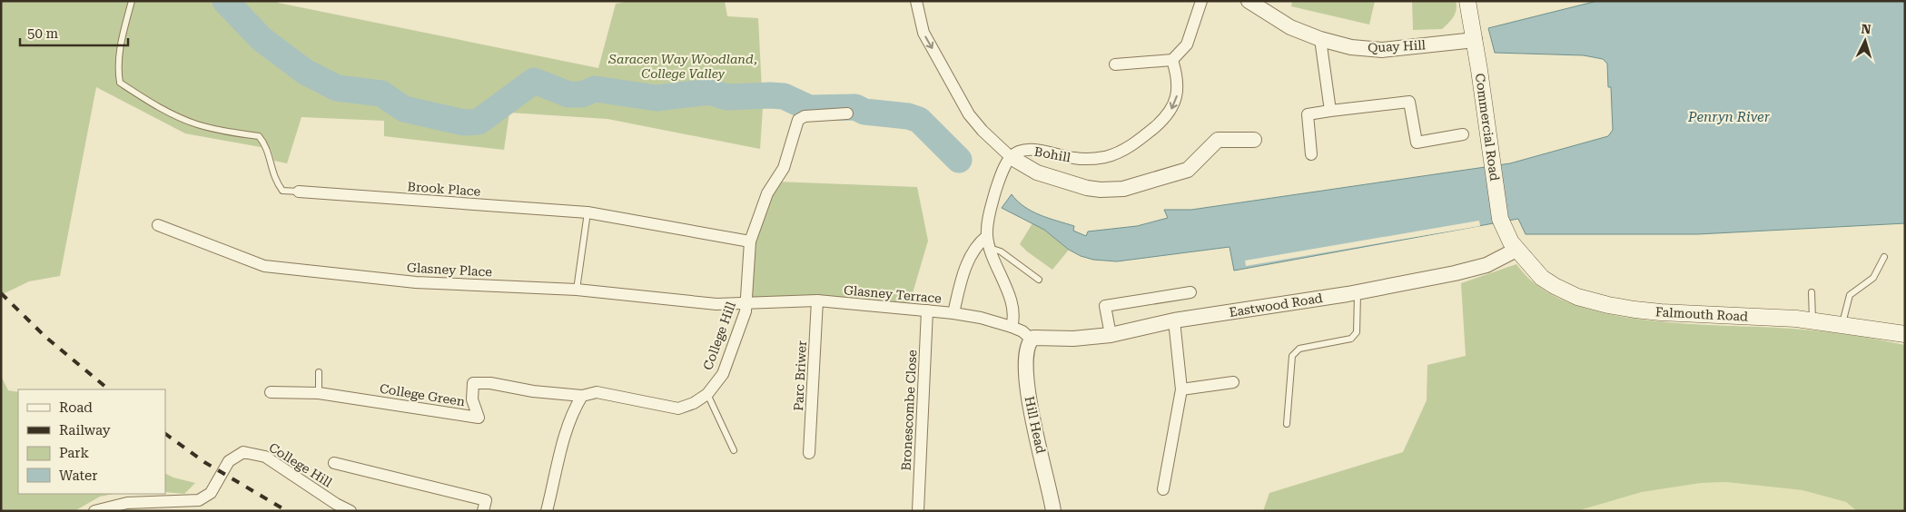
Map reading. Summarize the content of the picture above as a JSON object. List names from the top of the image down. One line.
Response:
{"streets":{"main road":["Commercial Road","Falmouth Road"],"street":["Quay Hill","Bohill","Brook Place","Glasney Place","Glasney Terrace","Eastwood Road","College Hill","Parc Briwer","College Green","Bronescombe Close","Hill Head"]},"crossings":[["Quay Hill","Commercial Road"],["Commercial Road","Eastwood Road"],["Commercial Road","Falmouth Road"],["Brook Place","College Hill"],["Glasney Place","Glasney Terrace"],["Glasney Place","College Hill"],["Glasney Terrace","Eastwood Road"],["Glasney Terrace","College Hill"],["Glasney Terrace","Parc Briwer"],["Glasney Terrace","Bronescombe Close"],["Glasney Terrace","Hill Head"],["Eastwood Road","Falmouth Road"],["Eastwood Road","Hill Head"],["College Hill","College Green"]],"one_way":["Bohill"],"water":["Penryn River"],"parks":["Saracen Way Woodland, College Valley"],"legend":["Road","Railway","Park","Water"],"scale_bar":"50 m","north":"top"}
